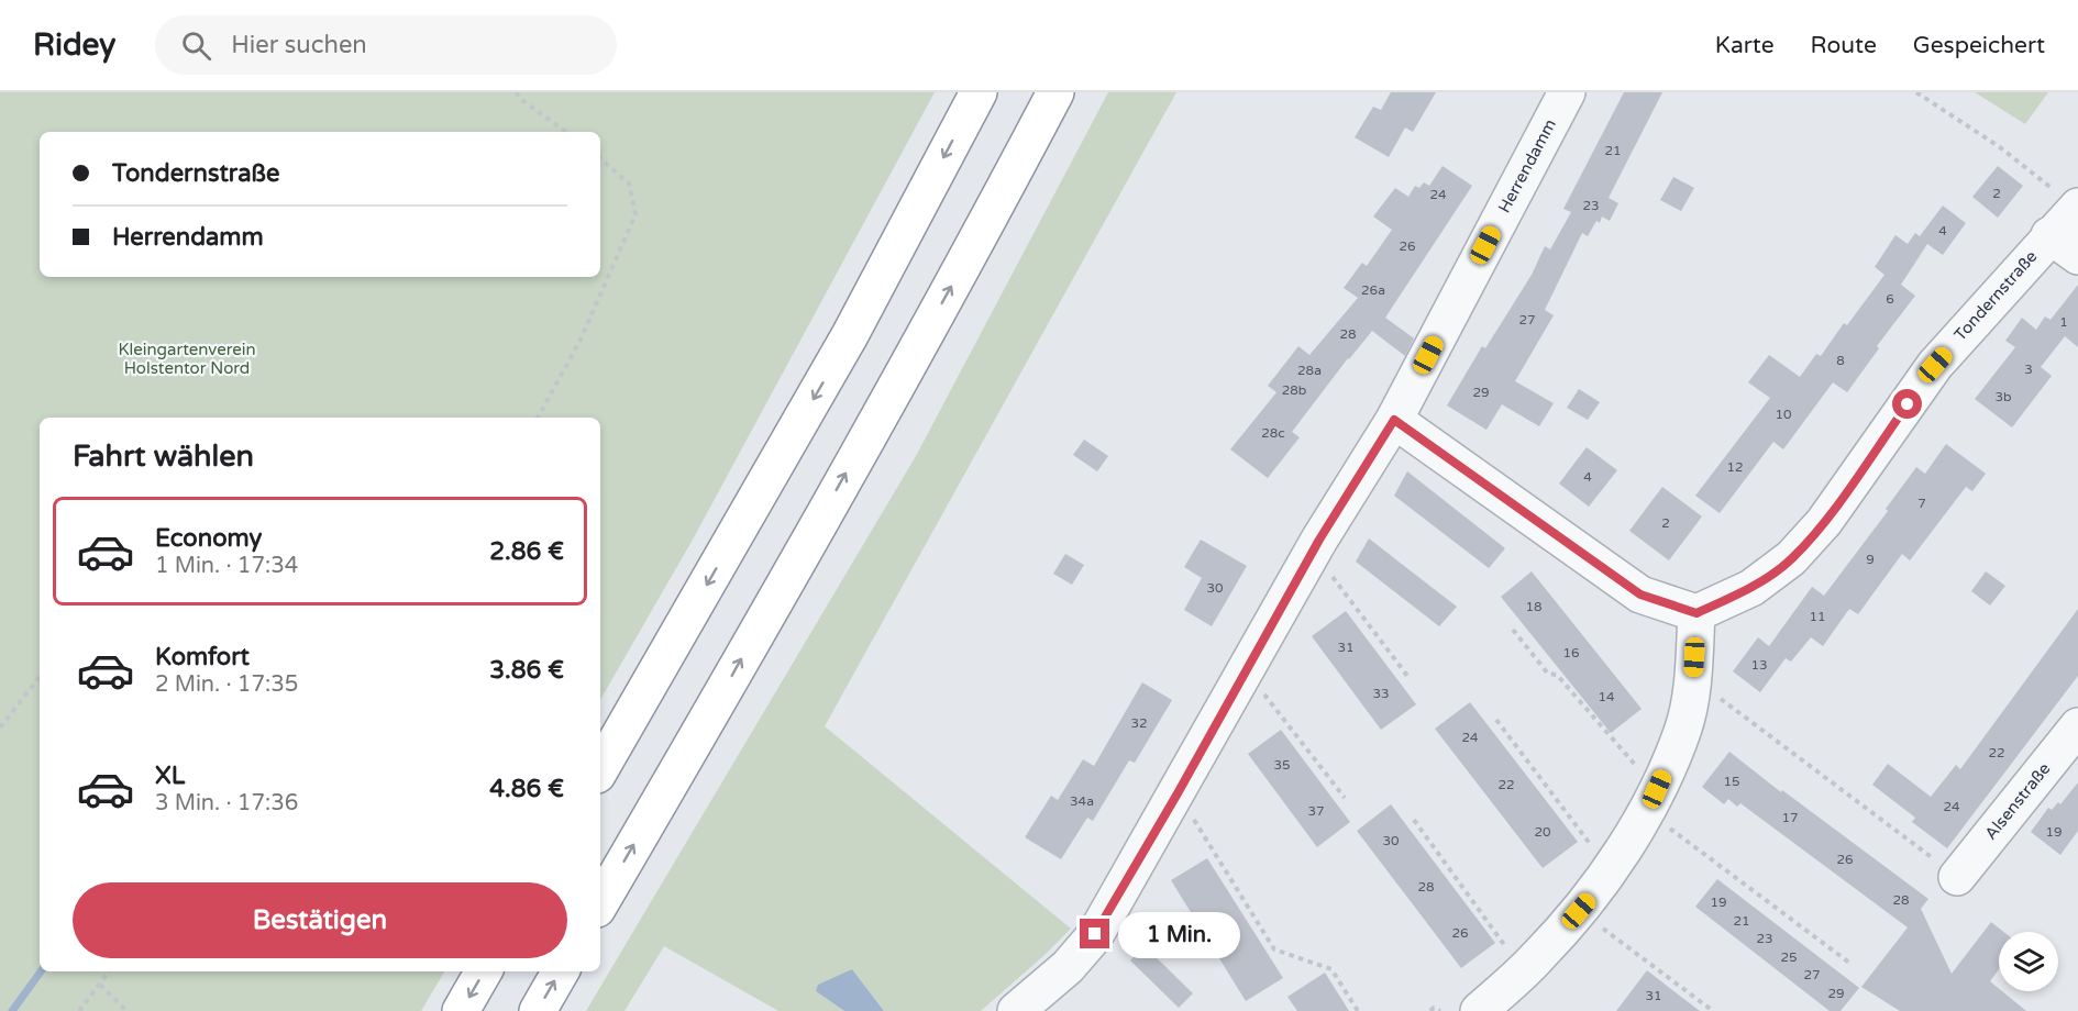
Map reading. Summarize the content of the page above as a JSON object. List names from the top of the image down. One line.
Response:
{"streets":{"street":["Herrendamm","Tondernstraße","Alsenstraße"]},"parks":["Kleingartenverein Holstentor Nord"],"house_numbers":["21","2","24","23","4","26","26a","6","27","1","28","8","3","28a","28b","29","3b","10","28c","12","4","7","2","9","30","18","11","31","16","13","33","14","32","24","22","35","15","22","34a","24","37","17","20","19","30","26","28","28","19","21","26","23","25","27","29","31"],"page":{"header":"Ridey","search":"Hier suchen","nav":["Karte","Route","Gespeichert"],"banner":["Tondernstraße","Herrendamm"],"heading":"Fahrt wählen","list":[{"name":"Economy","note":"1 Min. · 17:34","value":"2.86 €"},{"name":"Komfort","note":"2 Min. · 17:35","value":"3.86 €"},{"name":"XL","note":"3 Min. · 17:36","value":"4.86 €"}],"buttons":"Bestätigen","bubble":"1 Min."}}
